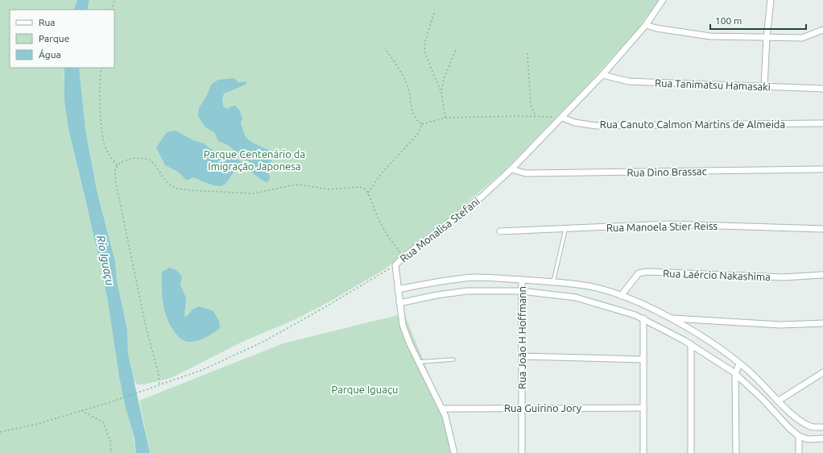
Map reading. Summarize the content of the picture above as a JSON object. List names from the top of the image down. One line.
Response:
{"streets":{"street":["Rua Tanimatsu Hamasaki","Rua Canuto Calmon Martins de Almeida","Rua Dino Brassac","Rua Manoela Stier Reiss","Rua Monalisa Stefani","Rua Laércio Nakashima","Rua João H Hoffmann","Rua Guirino Jory"]},"crossings":[["Rua Tanimatsu Hamasaki","Rua Monalisa Stefani"],["Rua Canuto Calmon Martins de Almeida","Rua Monalisa Stefani"],["Rua Dino Brassac","Rua Monalisa Stefani"],["Rua João H Hoffmann","Rua Guirino Jory"]],"water":["Rio Iguaçu"],"parks":["Parque Centenário da Imigração Japonesa","Parque Iguaçu"],"legend":["Rua","Parque","Água"],"scale_bar":"100 m"}
